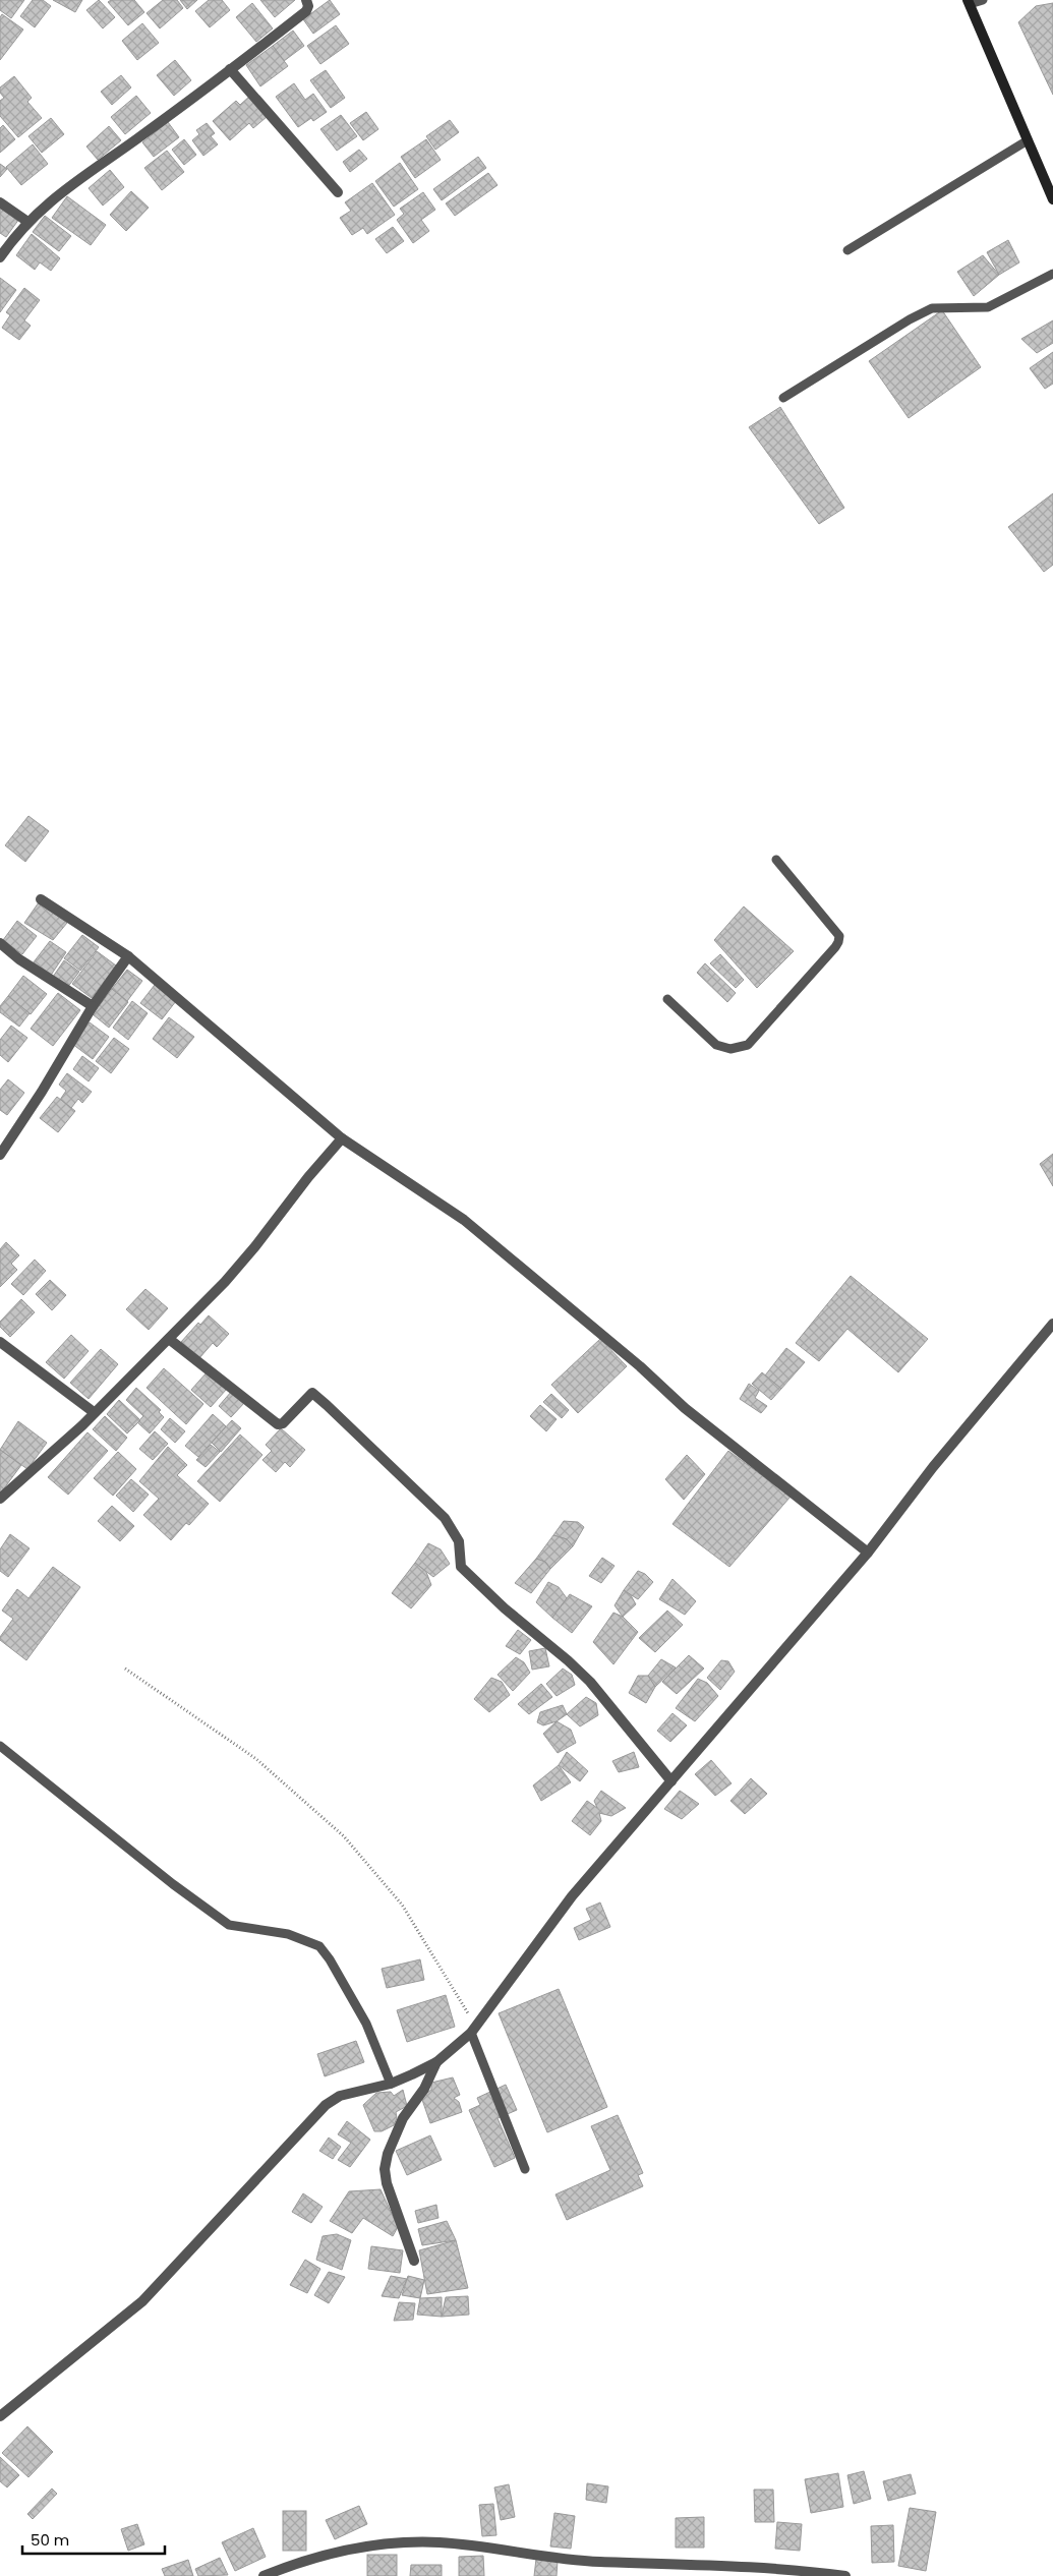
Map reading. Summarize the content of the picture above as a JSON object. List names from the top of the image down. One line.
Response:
{"scale_bar":"50 m"}
